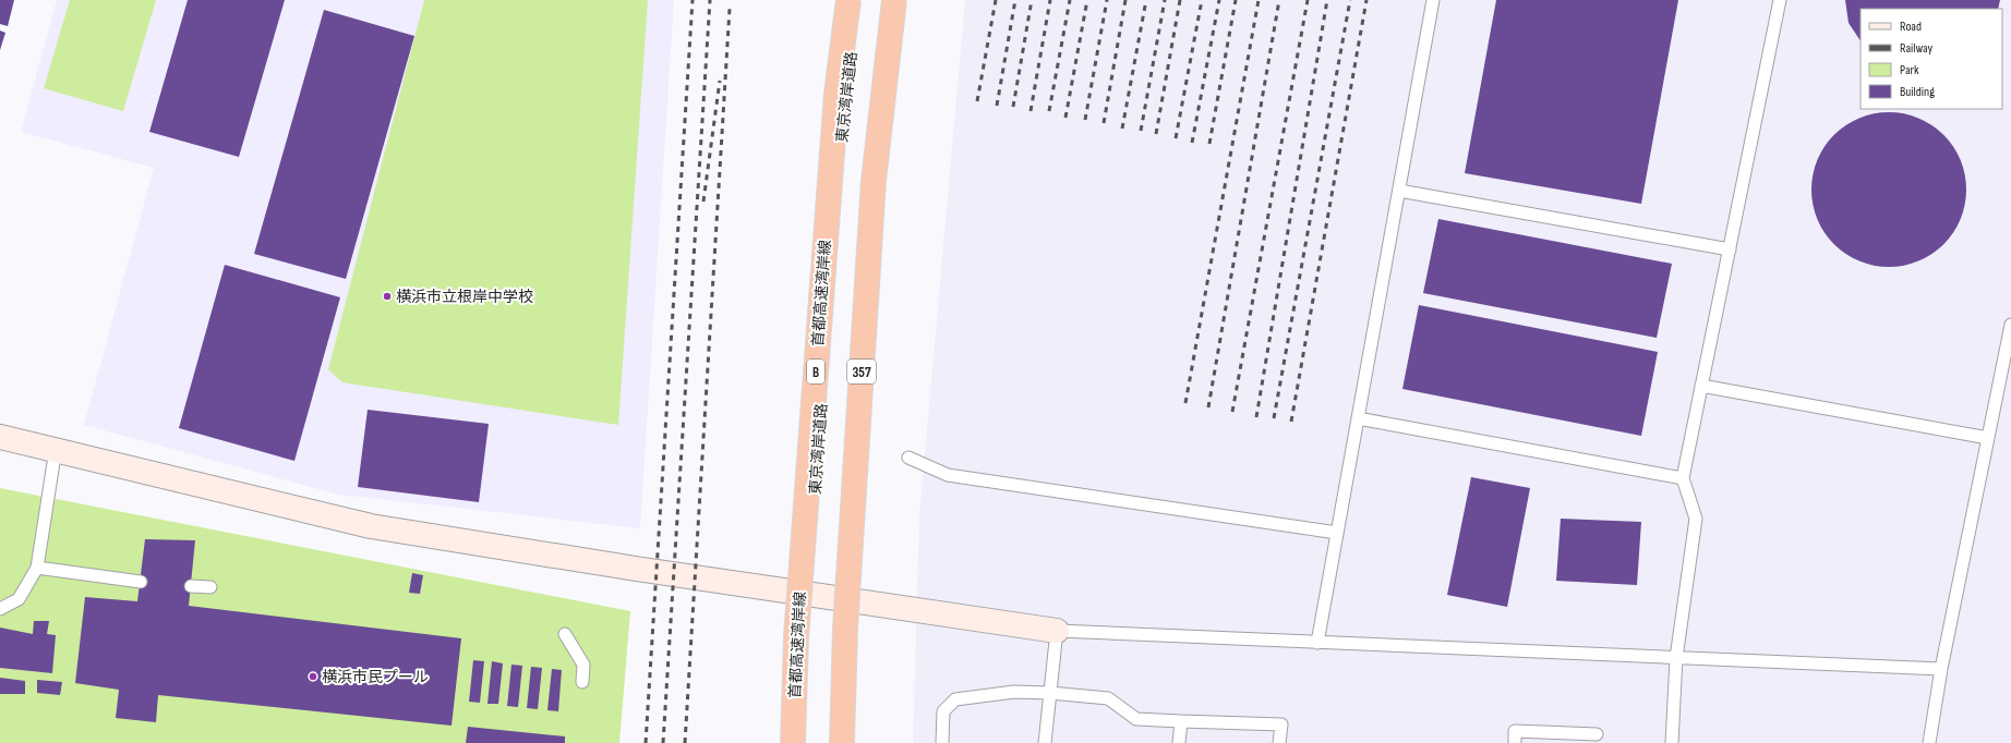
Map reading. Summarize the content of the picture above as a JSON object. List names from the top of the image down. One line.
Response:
{"streets":{"highway":["東京湾岸道路","首都高速湾岸線","B","357"]},"places":["横浜市立根岸中学校","横浜市民プール"],"legend":["Road","Railway","Park","Building"]}
